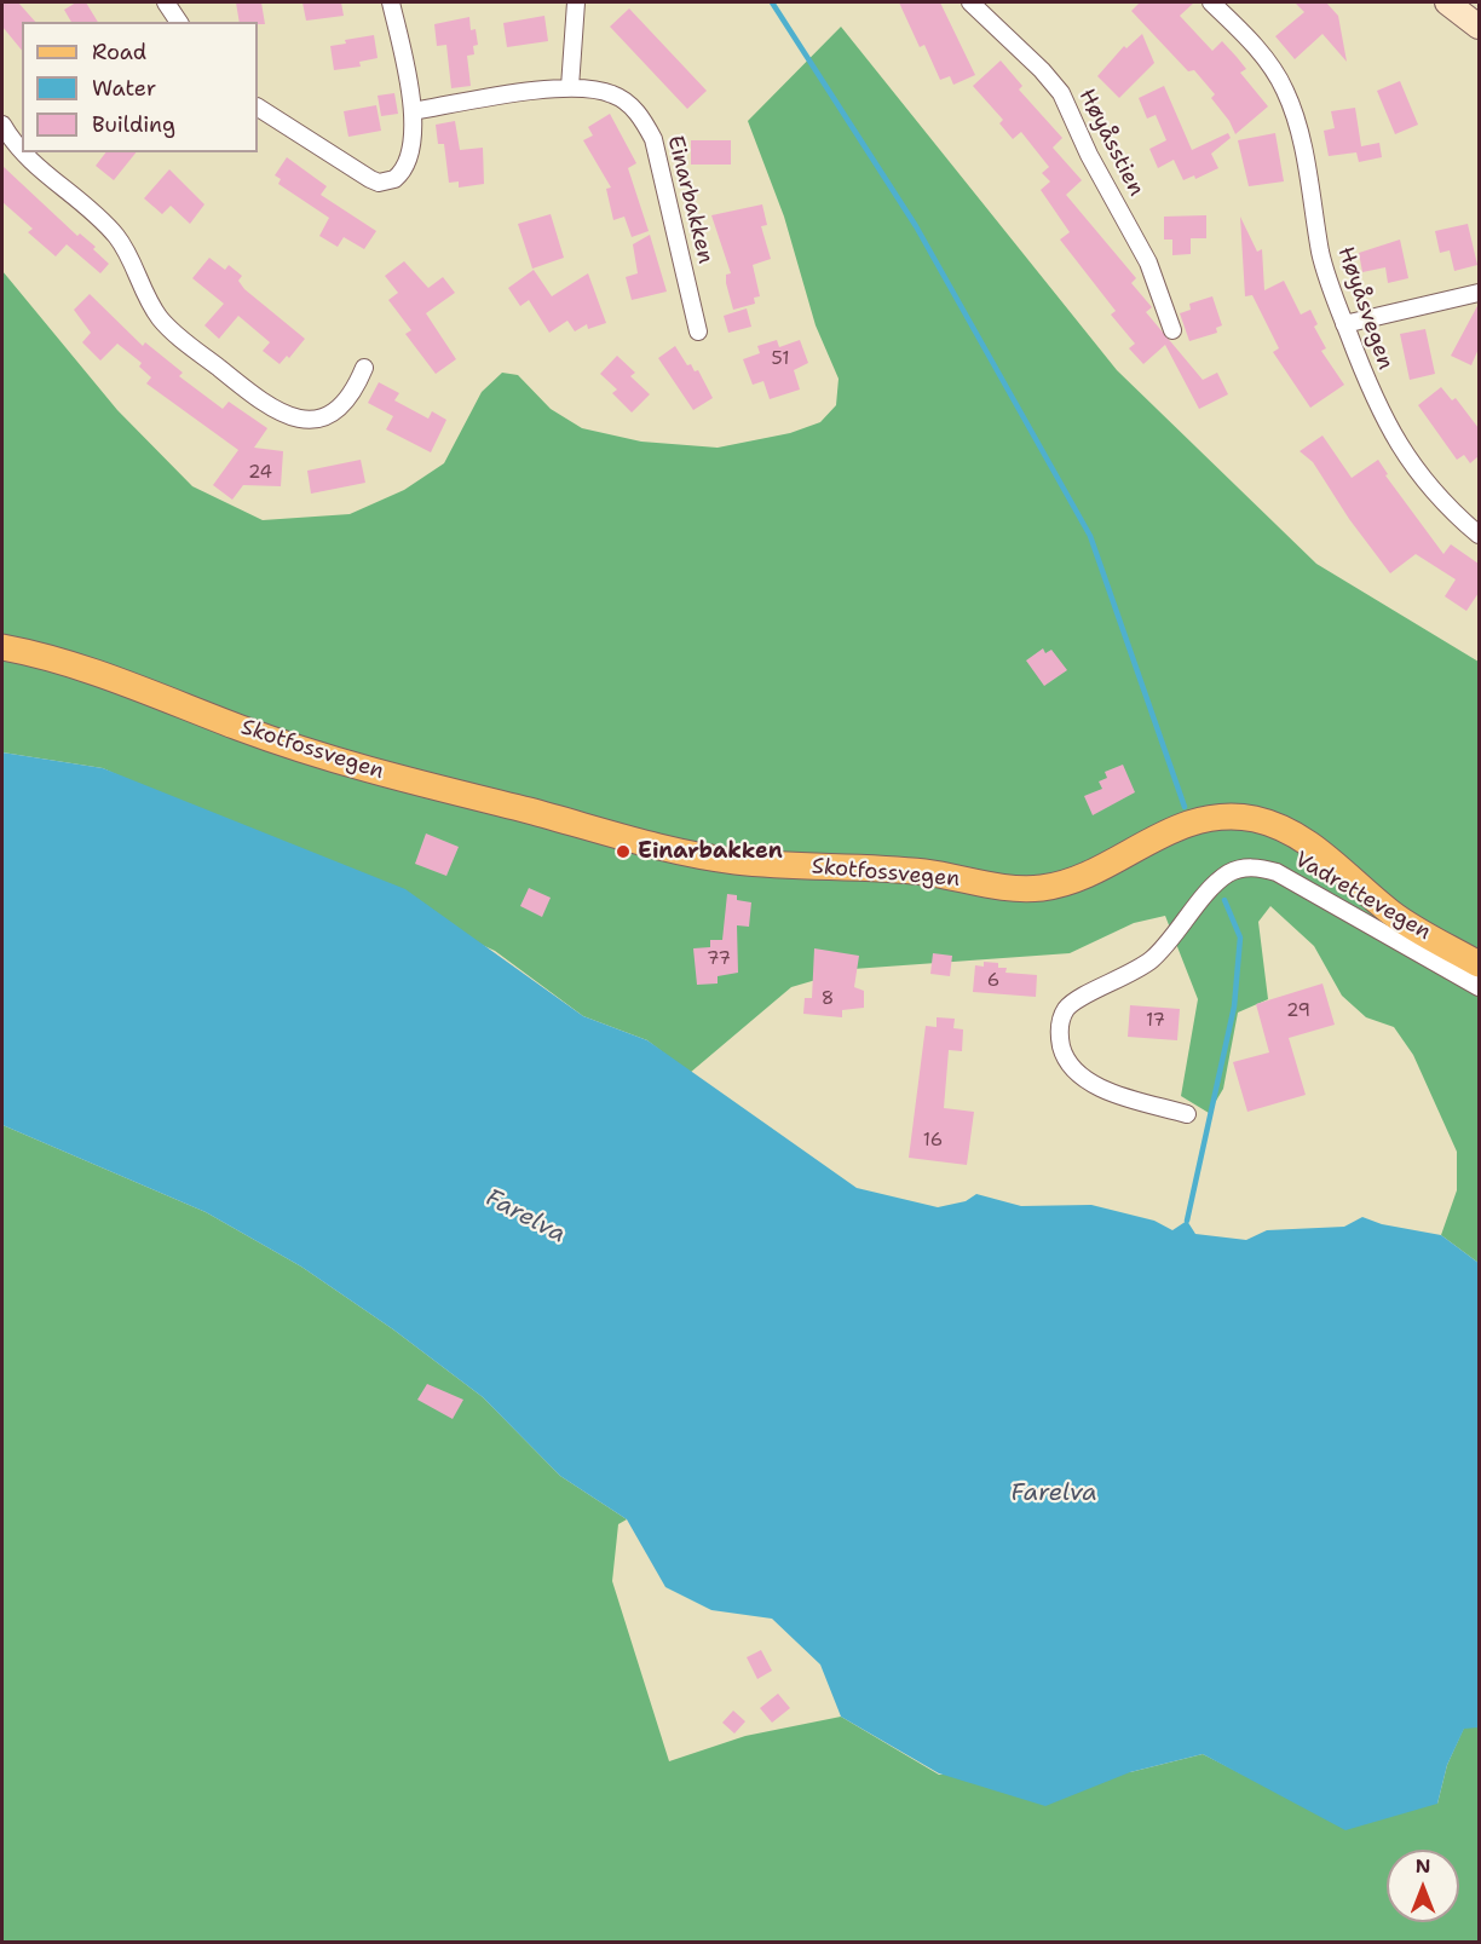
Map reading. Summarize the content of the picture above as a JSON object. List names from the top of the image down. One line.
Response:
{"streets":{"main road":["Skotfossvegen"],"street":["Høyåsstien","Einarbakken","Høyåsvegen","Vadrettevegen"]},"water":["Farelva"],"places":["Einarbakken"],"house_numbers":["51","24","77","6","8","29","17","16"],"legend":["Road","Water","Building"],"north":"top"}
